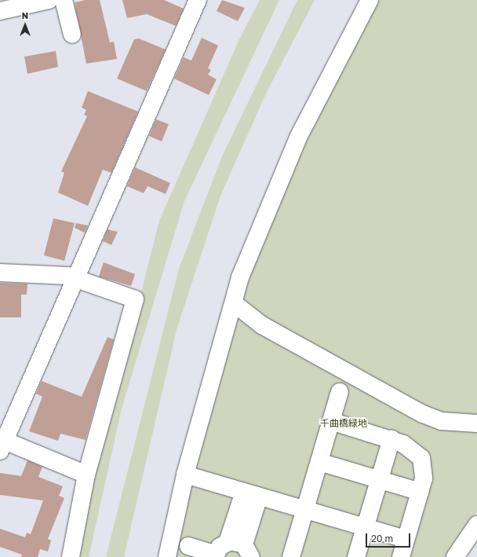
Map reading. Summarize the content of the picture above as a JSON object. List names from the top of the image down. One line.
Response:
{"parks":["千曲橋緑地"],"scale_bar":"20 m","north":"top"}
